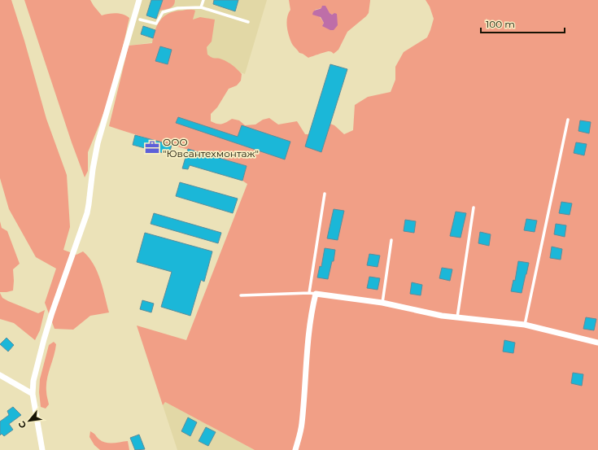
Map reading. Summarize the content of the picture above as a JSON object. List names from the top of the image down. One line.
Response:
{"places":{"office":["ООО \"Ювсантехмонтаж\""]},"scale_bar":"100 m","north":"bottom left"}
